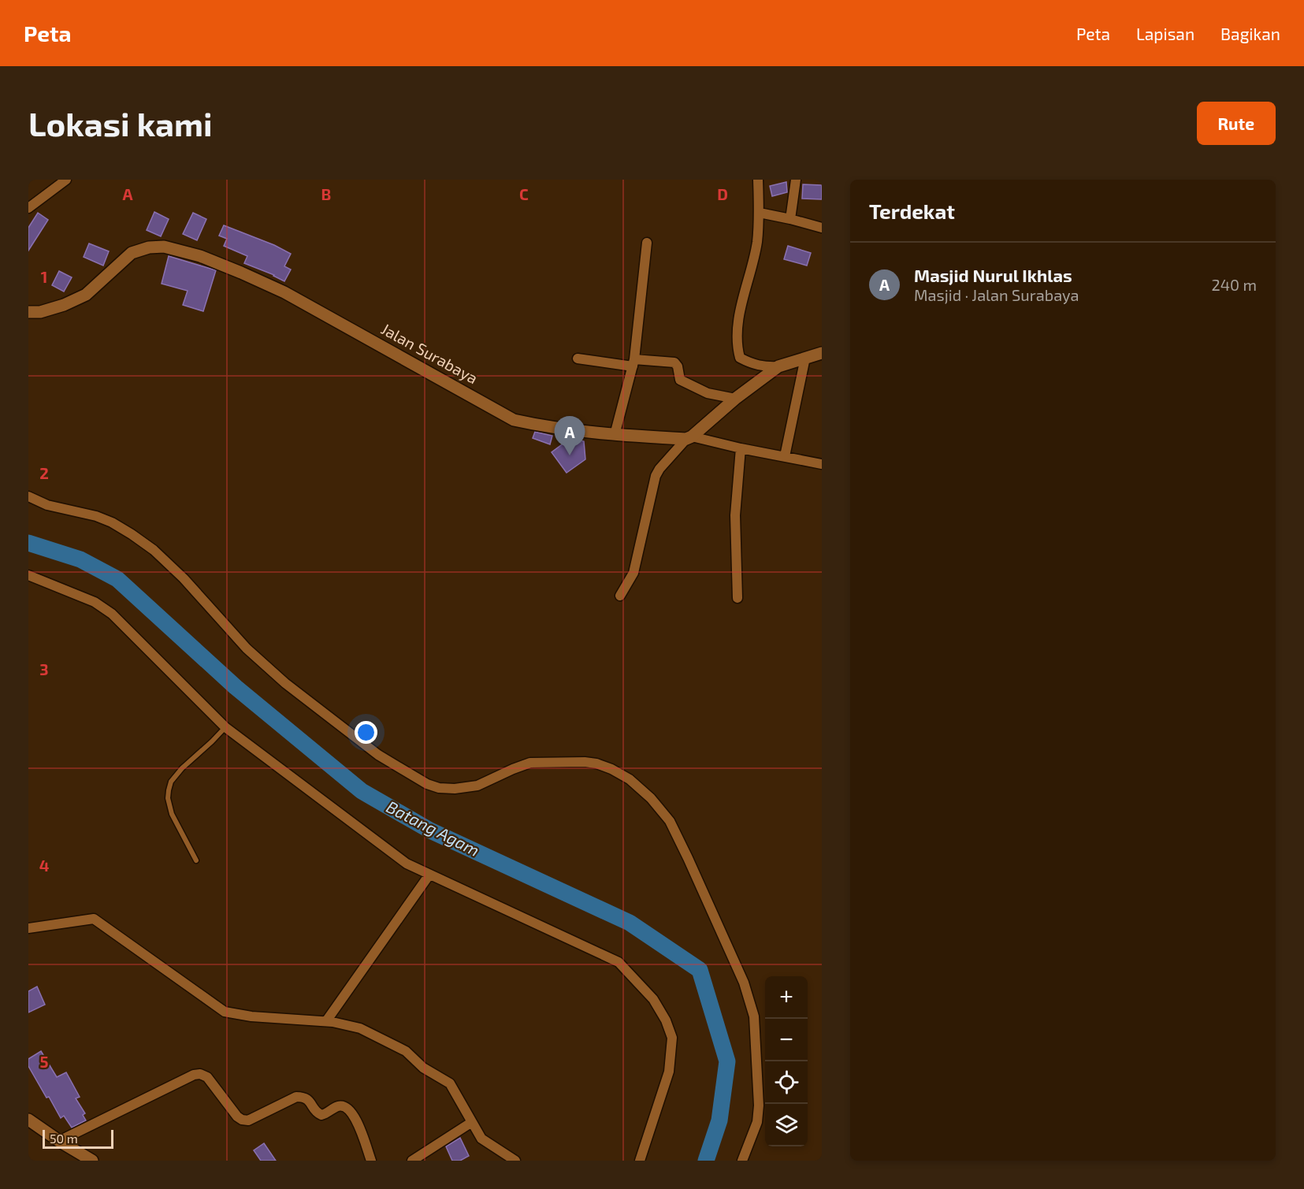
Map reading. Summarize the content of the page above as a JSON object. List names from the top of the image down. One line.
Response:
{"streets":{"street":["Jalan Surabaya"]},"water":["Batang Agam"],"scale_bar":"50 m","page":{"header":"Peta","nav":["Peta","Lapisan","Bagikan"],"buttons":"Rute","title":"Lokasi kami","heading":"Terdekat","list":[{"mark":"A","name":"Masjid Nurul Ikhlas","note":"Masjid · Jalan Surabaya","value":"240 m"}],"pins":"A","map_buttons":["+","−"],"scale":"50 m"},"grid":{"columns":["A","B","C","D"],"rows":["1","2","3","4","5"]}}
